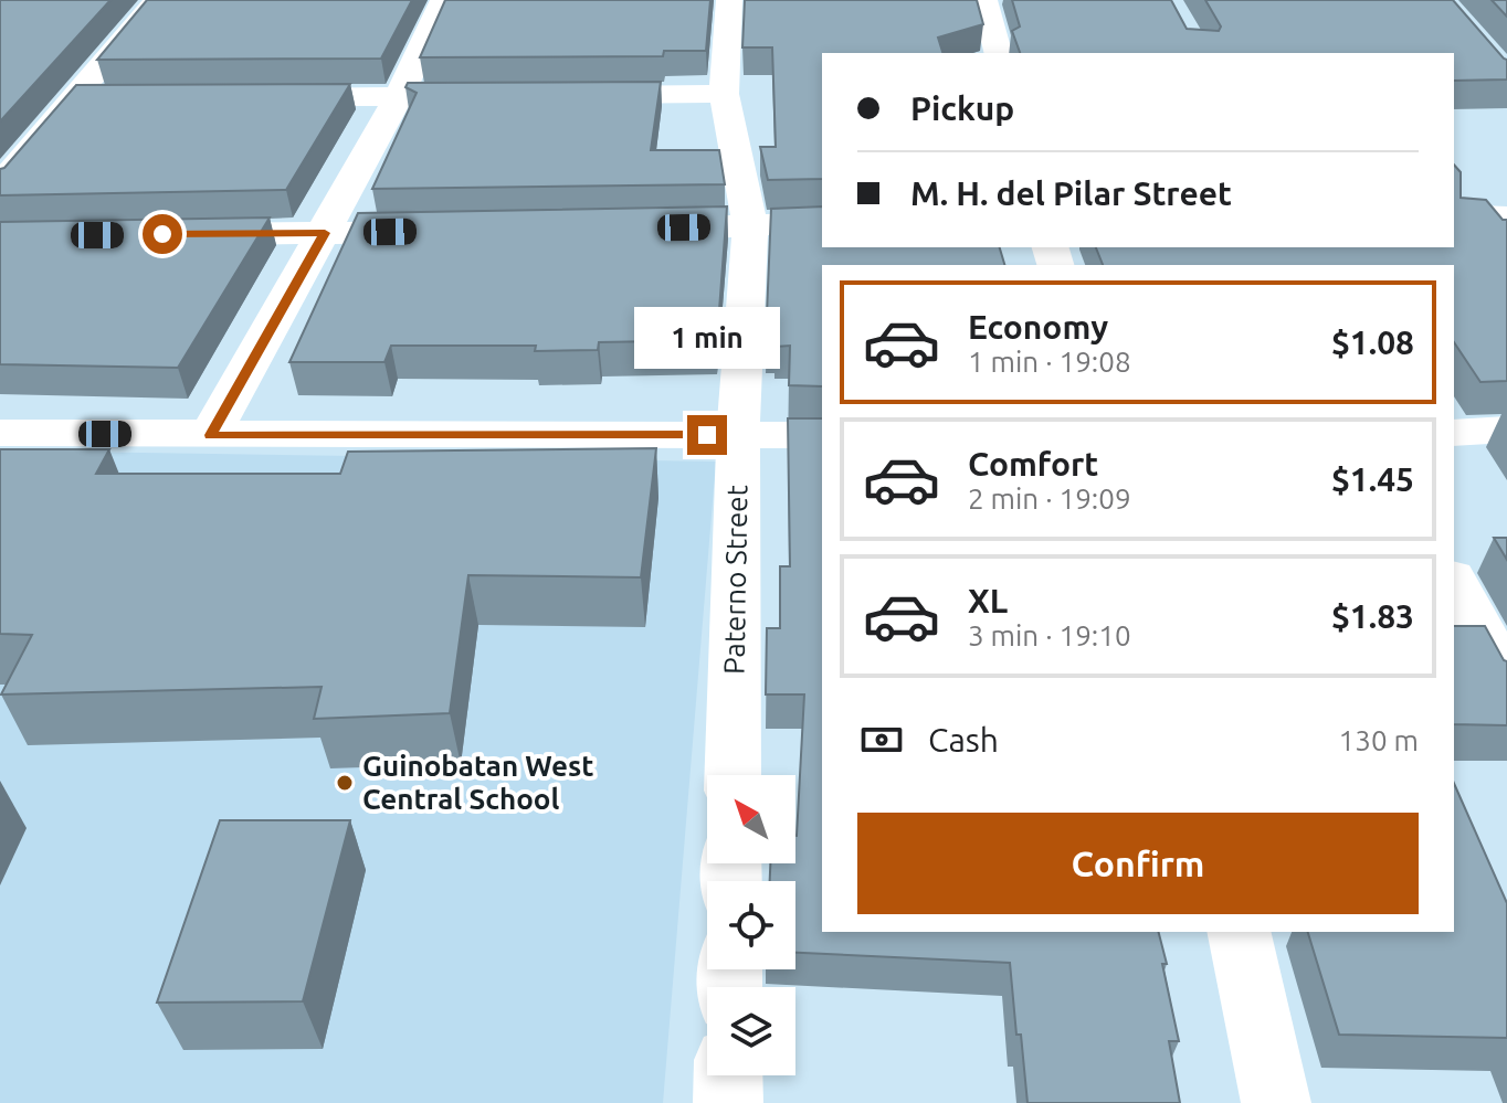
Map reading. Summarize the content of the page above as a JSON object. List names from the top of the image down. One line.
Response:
{"streets":{"street":["Paterno Street"]},"places":["Guinobatan West Central School"],"north":"top left","page":{"banner":["Pickup","M. H. del Pilar Street"],"list":[{"name":"Economy","note":"1 min · 19:08","value":"$1.08"},{"name":"Comfort","note":"2 min · 19:09","value":"$1.45"},{"name":"XL","note":"3 min · 19:10","value":"$1.83"}],"bubble":"1 min","pay":["Cash","130 m"],"buttons":"Confirm"}}
